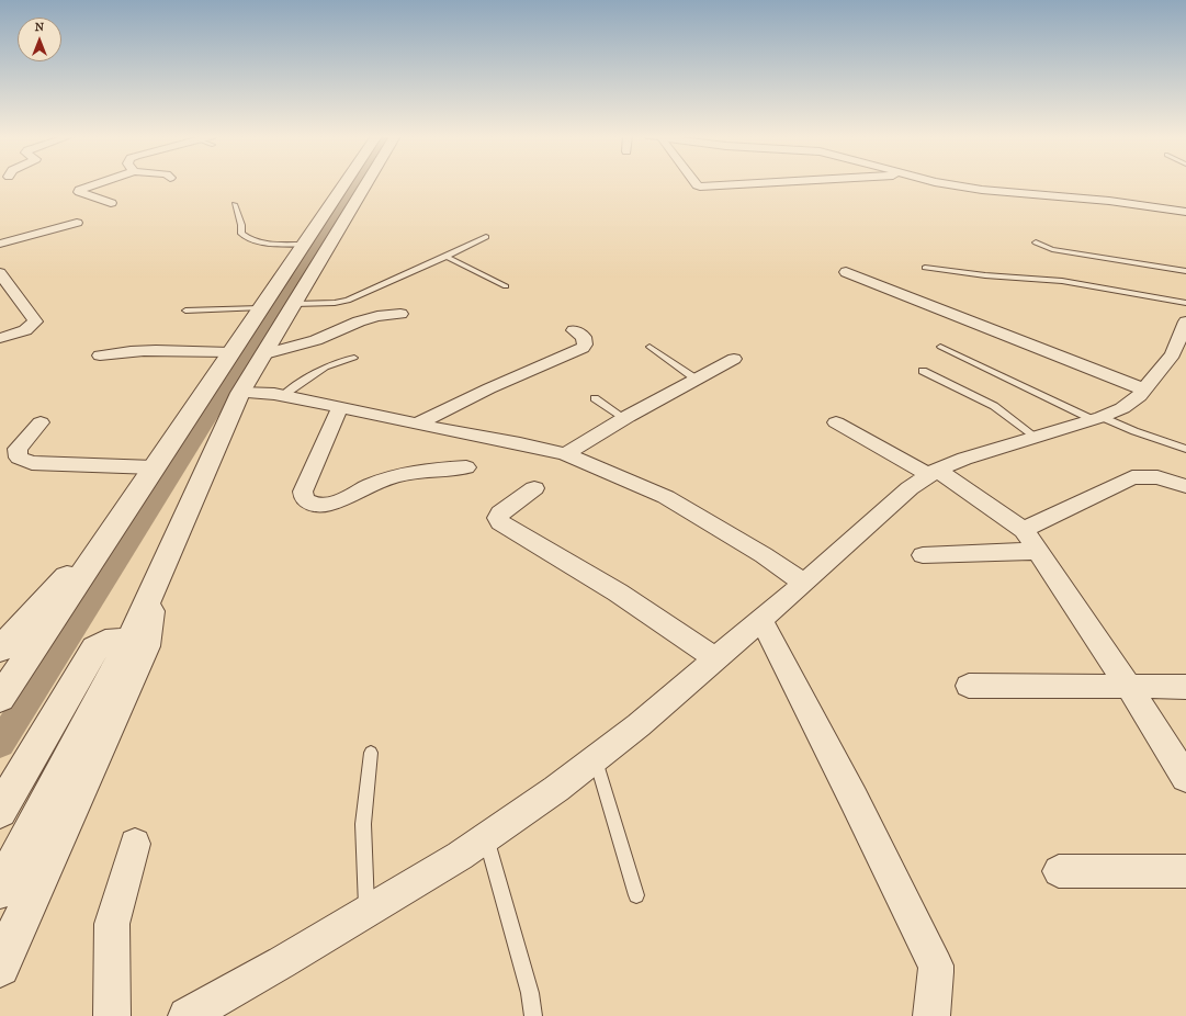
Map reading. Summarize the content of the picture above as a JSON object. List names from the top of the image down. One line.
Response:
{"north":"top"}
